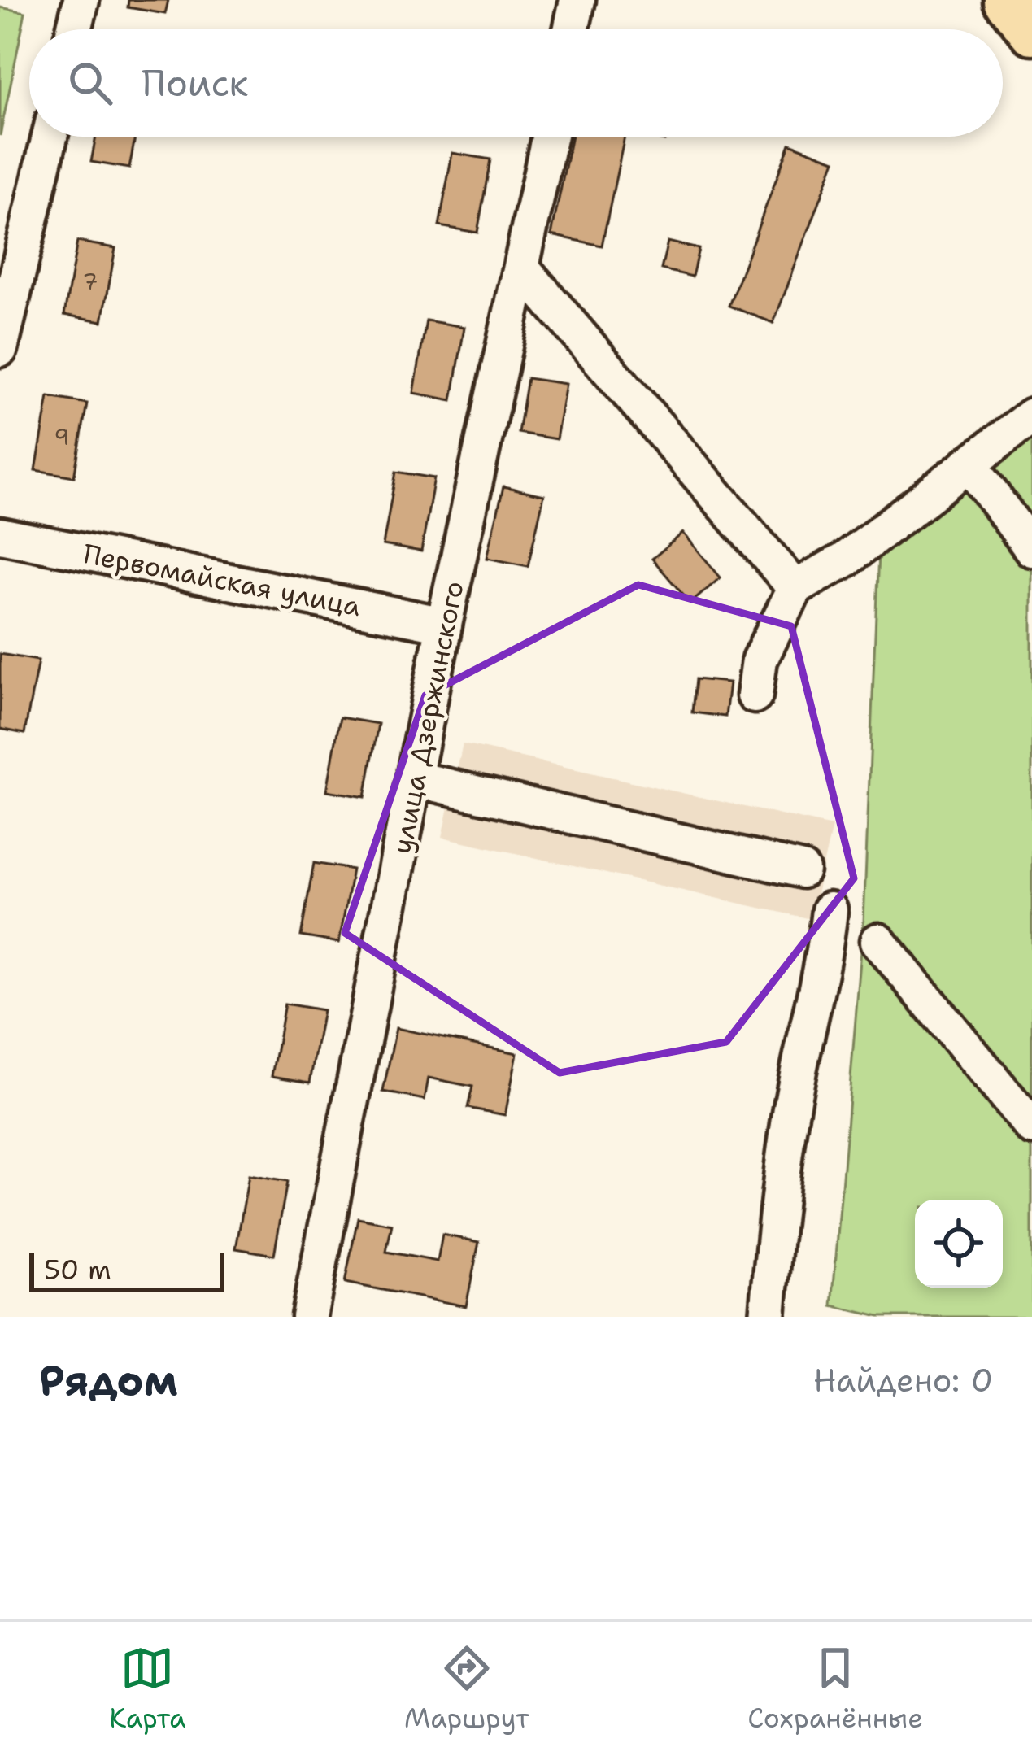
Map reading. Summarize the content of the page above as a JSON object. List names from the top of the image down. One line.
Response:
{"streets":{"street":["Первомайская улица","улица Дзержинского"]},"crossings":[["Первомайская улица","улица Дзержинского"]],"house_numbers":["7","9"],"scale_bar":"50 m","page":{"search":"Поиск","scale":"50 m","heading":["Рядом","Найдено: 0"],"nav":["Карта","Маршрут","Сохранённые"]}}
